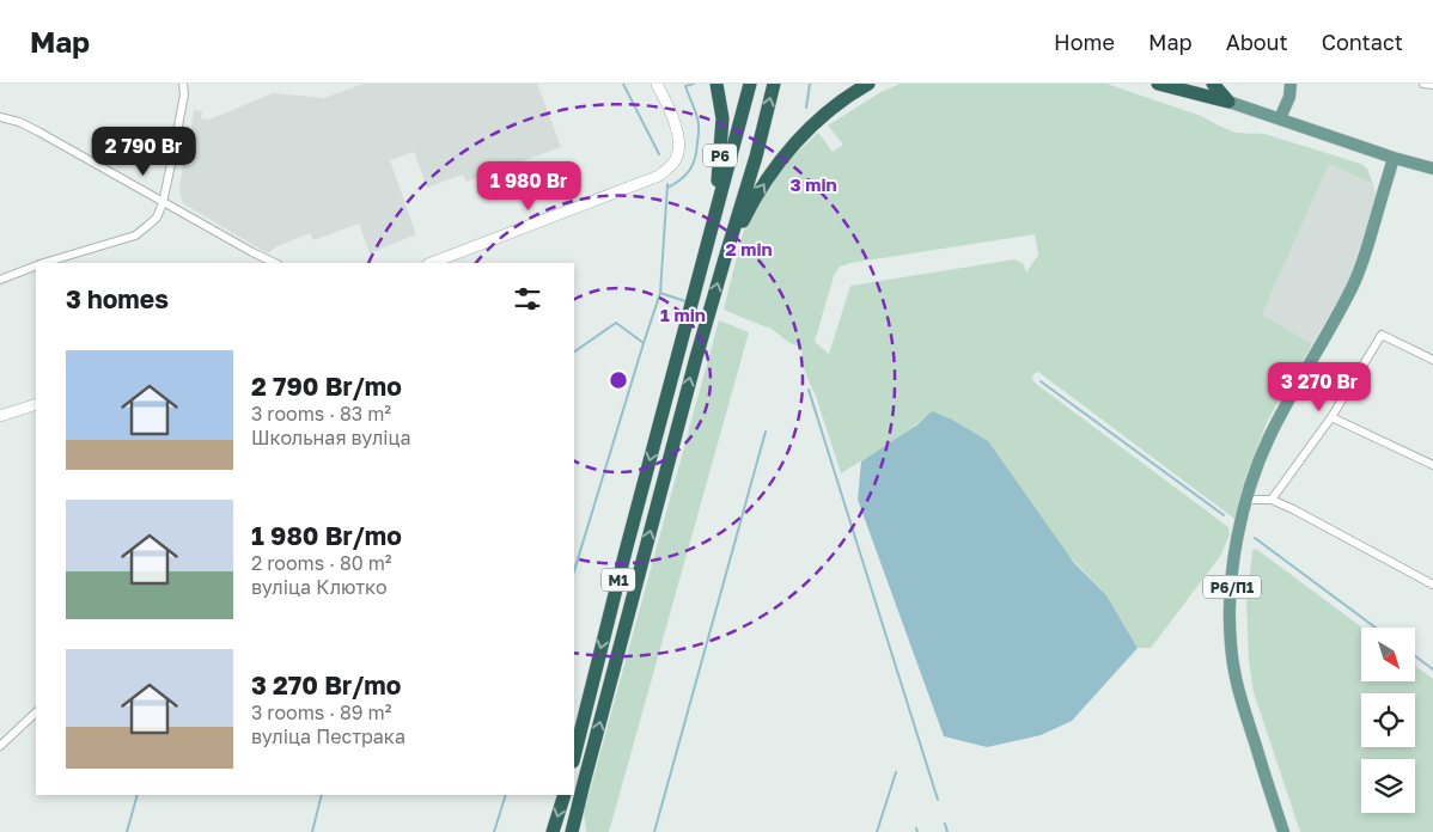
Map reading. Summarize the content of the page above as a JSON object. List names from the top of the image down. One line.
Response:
{"streets":{"highway":["Р6","М1"],"main road":["Р6/П1"]},"crossings":[["Р6","М1"]],"north":"bottom right","page":{"header":"Map","nav":["Home","Map","About","Contact"],"price":["2 790 Br","1 980 Br","3 270 Br"],"heading":"3 homes","list":[{"name":"2 790 Br/mo","note":"3 rooms · 83 m² · Школьная вуліца"},{"name":"1 980 Br/mo","note":"2 rooms · 80 m² · вуліца Клютко"},{"name":"3 270 Br/mo","note":"3 rooms · 89 m² · вуліца Пестрака"}]},"rings":["3 min","2 min","1 min"]}
